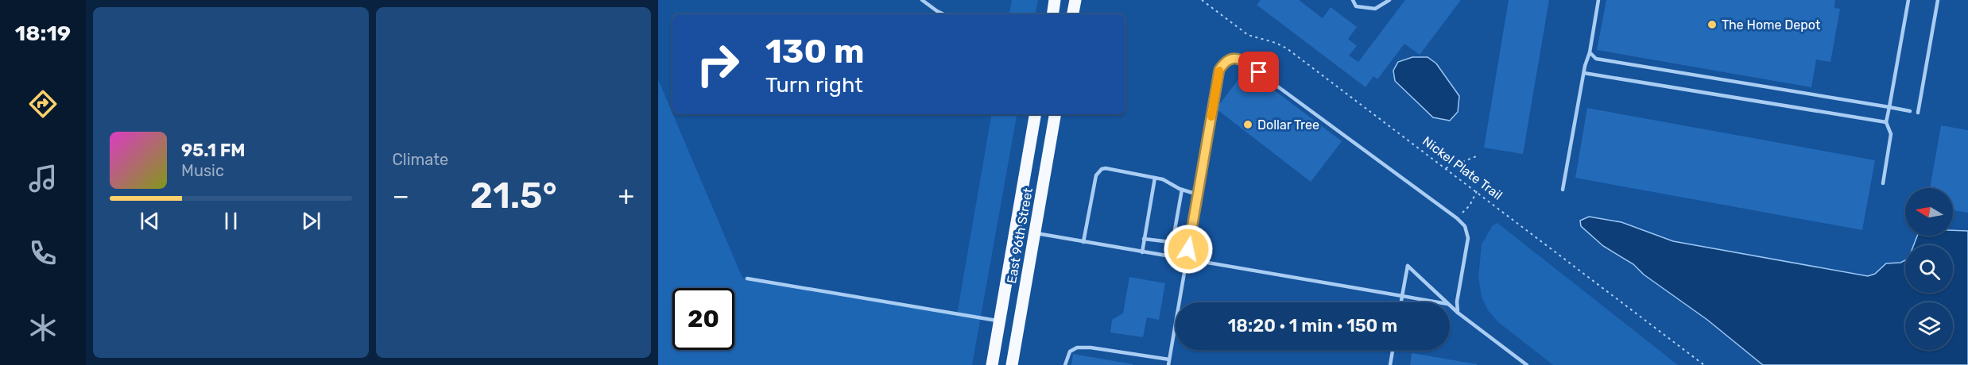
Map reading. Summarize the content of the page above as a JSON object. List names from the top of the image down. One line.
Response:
{"streets":{"main road":["East 96th Street"],"path":["Nickel Plate Trail"]},"places":["The Home Depot","Dollar Tree"],"north":"left","page":{"tabs":"18:19","tile":"Climate","turn":["130 m","Turn right"],"song":["95.1 FM","Music"],"heat":["−","21.5°","+"],"limit":"20","trip":"18:20 · 1 min · 150 m"}}
